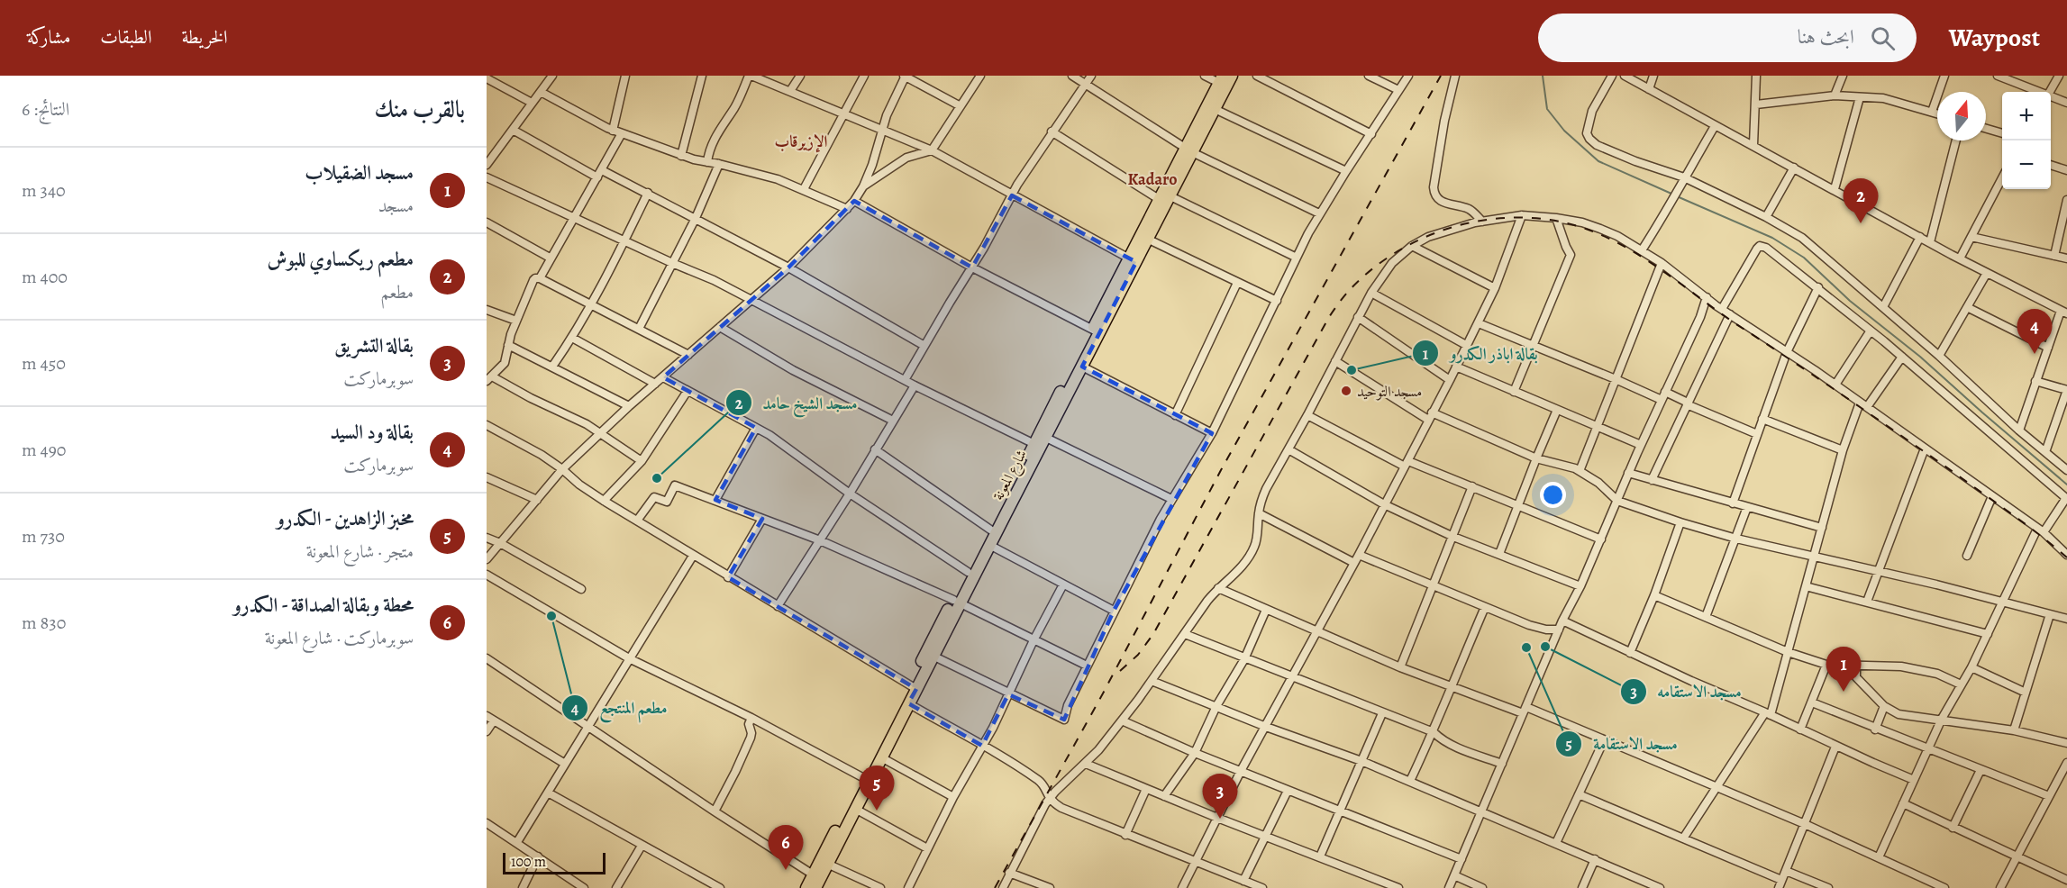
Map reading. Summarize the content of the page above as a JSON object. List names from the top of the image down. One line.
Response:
{"streets":{"highway":["شارع المعونة"]},"districts":["الإزيرقاب","Kadaro"],"places":["بقالة اباذر الكدرو","مسجد التوحيد","مسجد الشيخ حامد","مطعم المنتجع","مسجد الاستقامه","مسجد الاستقامة"],"scale_bar":"100 m","north":"top","page":{"header":"Waypost","search":"ابحث هنا","nav":["الخريطة","الطبقات","مشاركة"],"heading":["بالقرب منك","النتائج: 6"],"map_buttons":["+","−"],"list":[{"mark":"1","name":"مسجد الضقيلاب","note":"مسجد","value":"340 m"},{"mark":"2","name":"مطعم ريكساوي للبوش","note":"مطعم","value":"400 m"},{"mark":"3","name":"بقالة التشريق","note":"سوبرماركت","value":"450 m"},{"mark":"4","name":"بقالة ود السيد","note":"سوبرماركت","value":"490 m"},{"mark":"5","name":"مخبز الزاهدين - الكدرو","note":"متجر · شارع المعونة","value":"730 m"},{"mark":"6","name":"محطة وبقالة الصداقة - الكدرو","note":"سوبرماركت · شارع المعونة","value":"830 m"}],"pins":["2","4","1","5","3","6"],"scale":"100 m"}}
